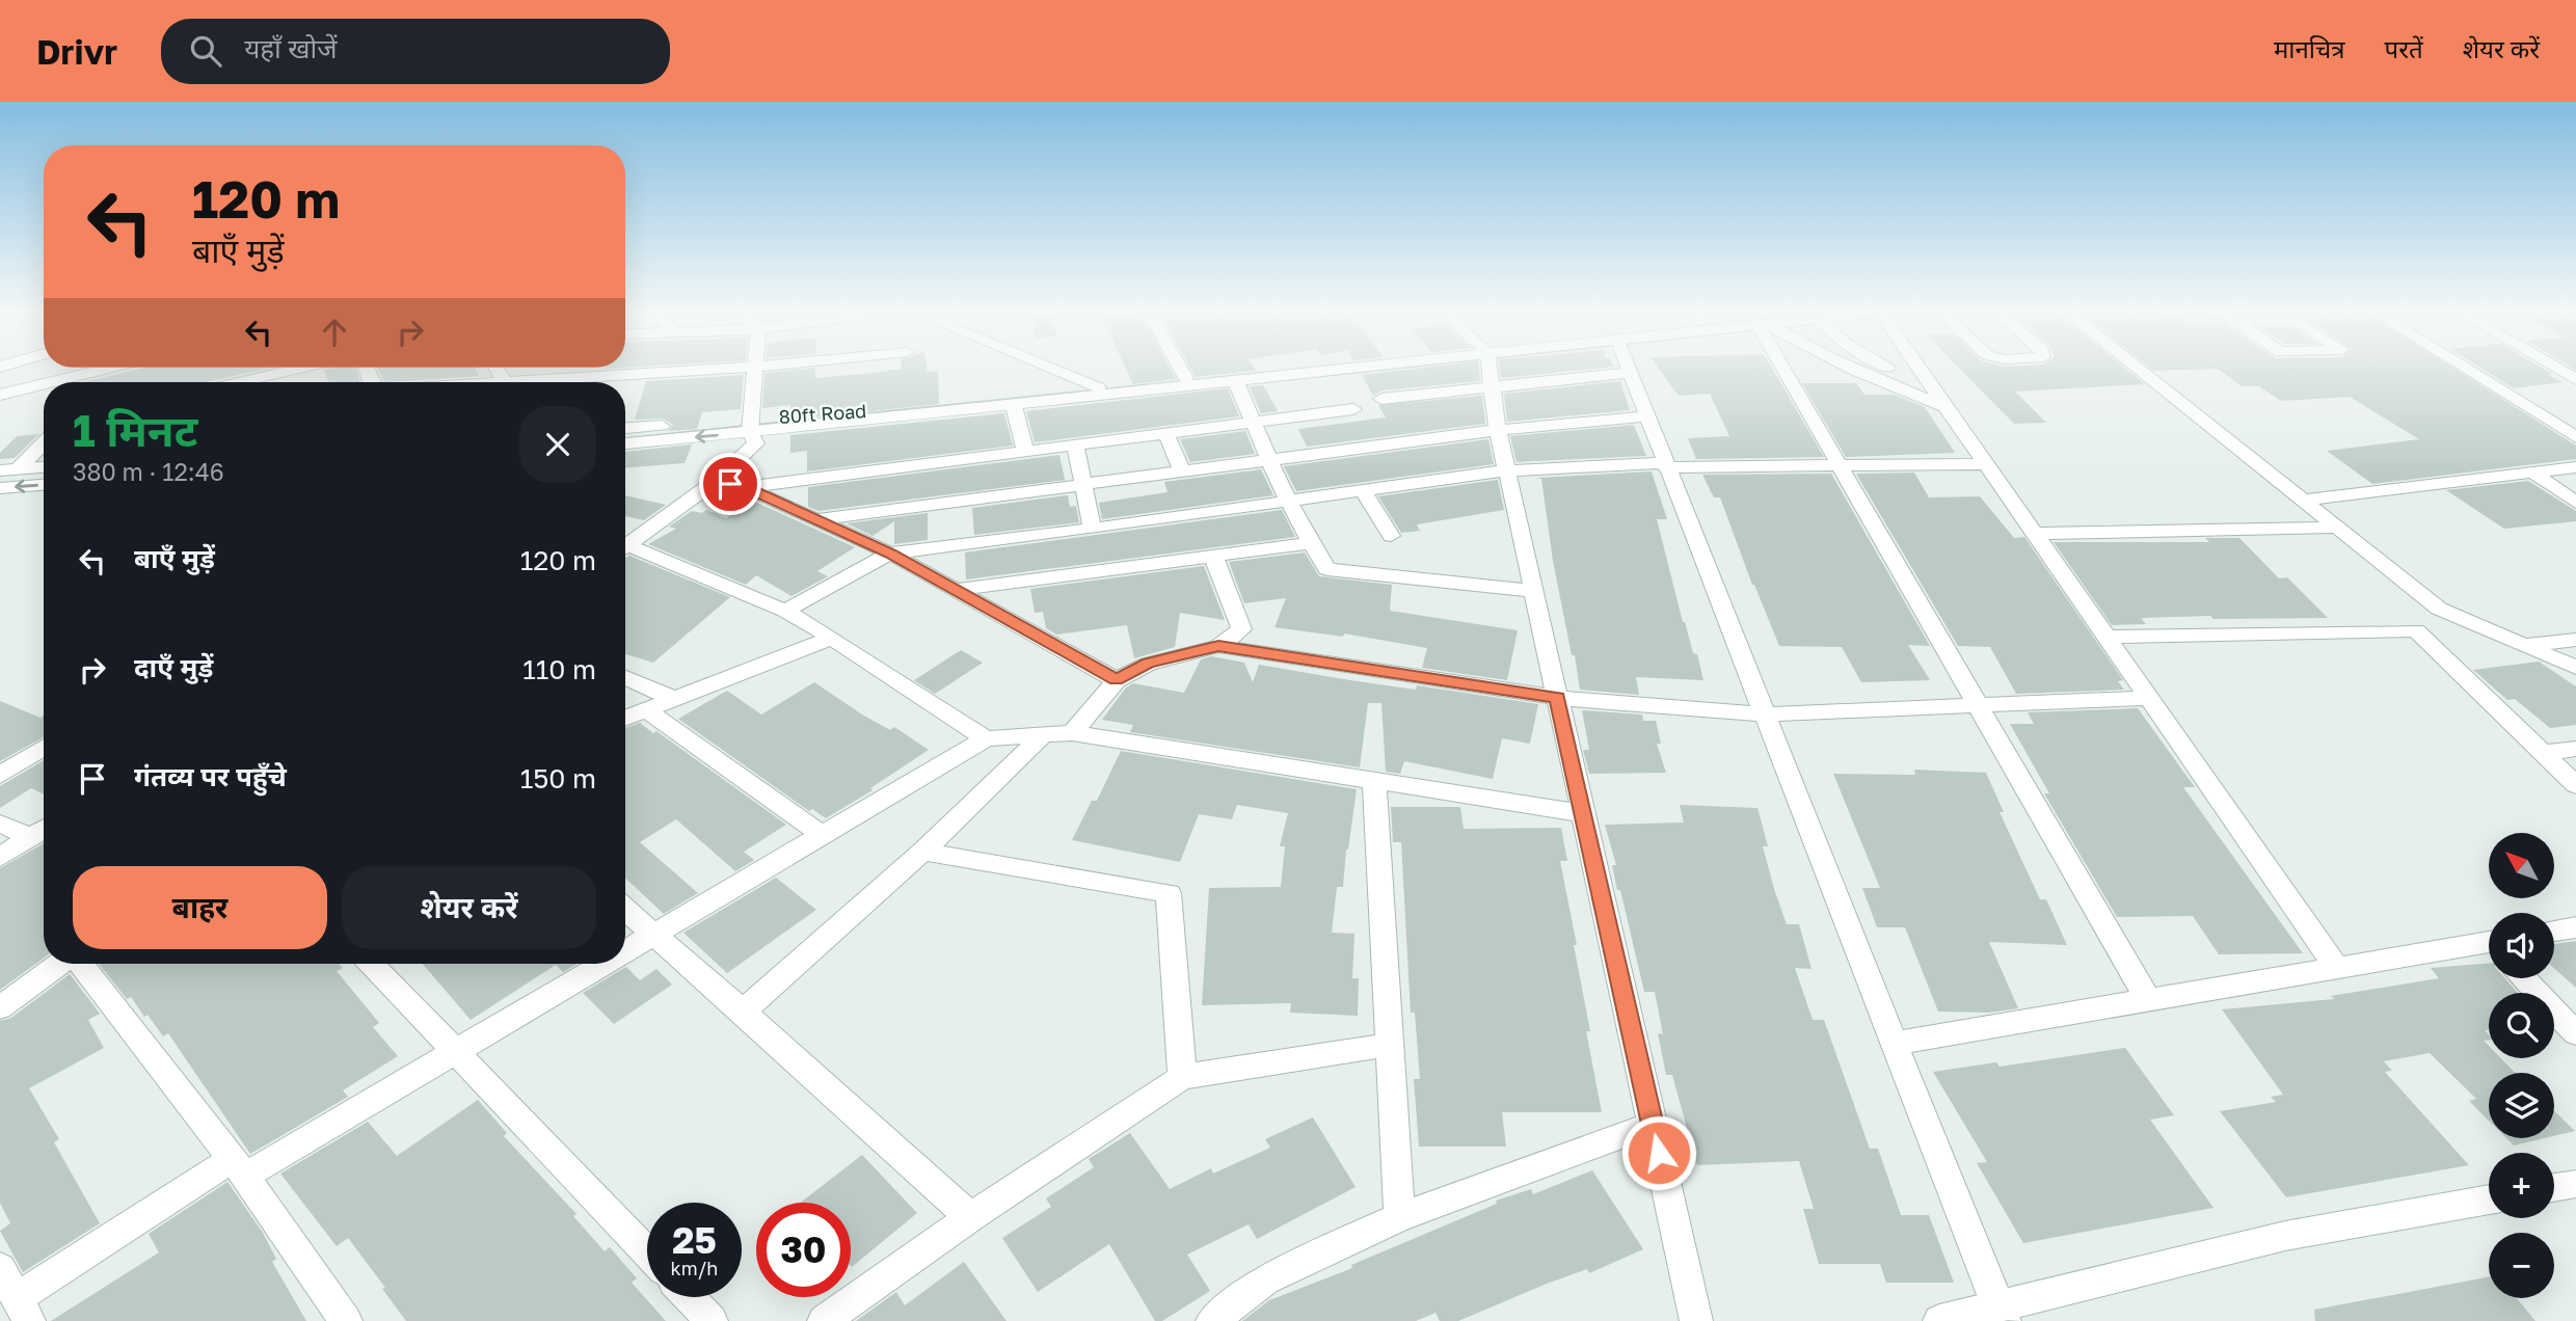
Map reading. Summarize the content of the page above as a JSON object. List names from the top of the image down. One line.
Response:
{"streets":{"street":["80ft Road"]},"north":"top left","page":{"header":"Drivr","search":"यहाँ खोजें","nav":["मानचित्र","परतें","शेयर करें"],"turn":["120 m","बाएँ मुड़ें"],"heading":["1 मिनट","380 m · 12:46"],"list":[{"name":"बाएँ मुड़ें","value":"120 m"},{"name":"दाएँ मुड़ें","value":"110 m"},{"name":"गंतव्य पर पहुँचे","value":"150 m"}],"map_buttons":["+","−"],"buttons":["बाहर","शेयर करें"],"speed":"25 km/h","limit":"30"}}
